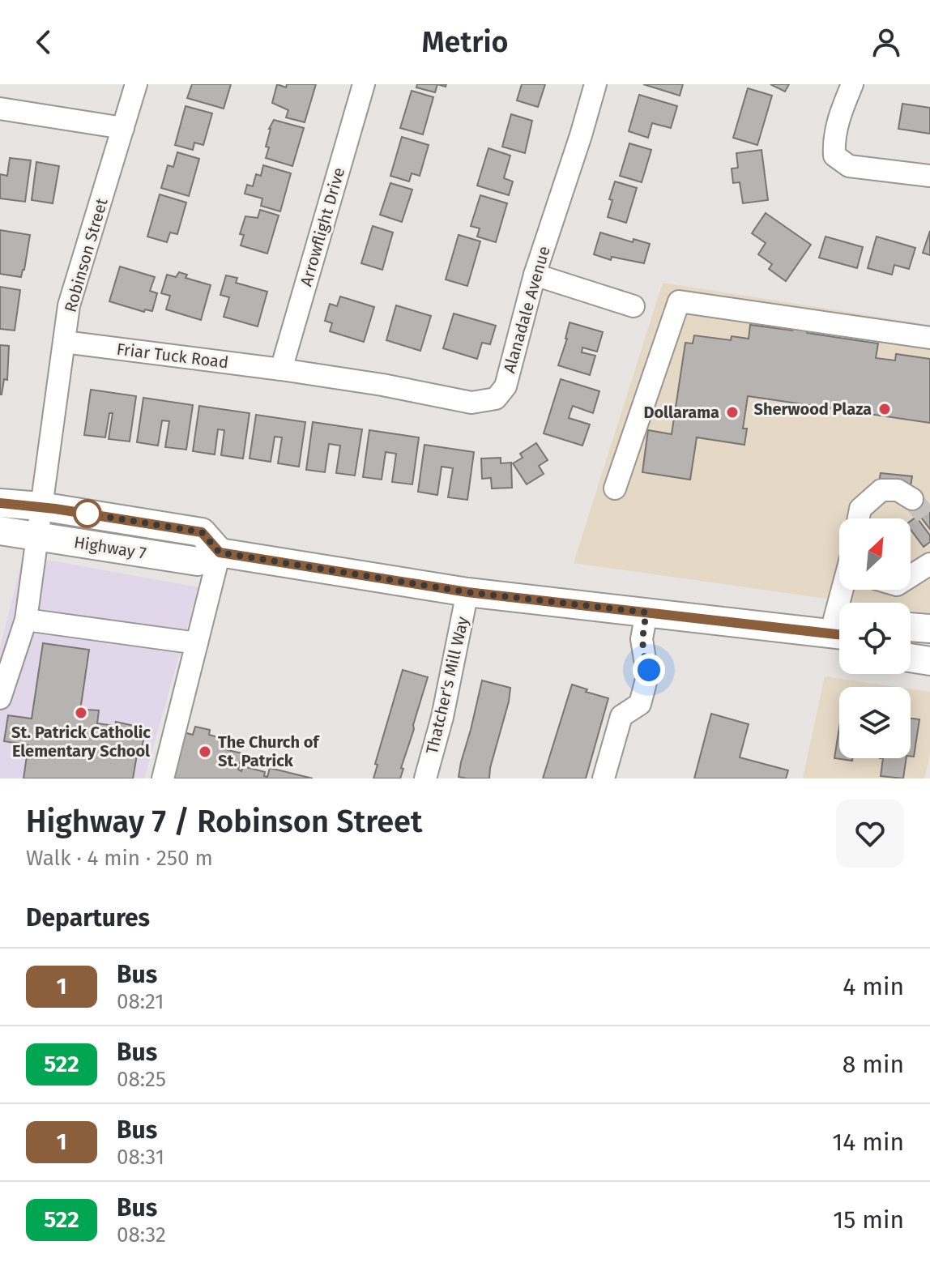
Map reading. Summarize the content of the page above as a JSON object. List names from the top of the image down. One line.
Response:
{"streets":{"main road":["Highway 7"],"street":["Arrowflight Drive","Robinson Street","Alanadale Avenue","Friar Tuck Road","Thatcher's Mill Way"]},"crossings":[["Arrowflight Drive","Alanadale Avenue"],["Arrowflight Drive","Friar Tuck Road"],["Robinson Street","Friar Tuck Road"],["Robinson Street","Highway 7"],["Alanadale Avenue","Friar Tuck Road"],["Highway 7","Thatcher's Mill Way"]],"places":["Sherwood Plaza","Dollarama","St. Patrick Catholic Elementary School","The Church of St. Patrick"],"lines":["bus line 1"],"north":"top right","page":{"header":"Metrio","heading":[["Highway 7 / Robinson Street","Walk · 4 min · 250 m"],"Departures"],"list":[{"mark":"1","name":"Bus","note":"08:21","value":"4 min"},{"mark":"522","name":"Bus","note":"08:25","value":"8 min"},{"mark":"1","name":"Bus","note":"08:31","value":"14 min"},{"mark":"522","name":"Bus","note":"08:32","value":"15 min"}]}}
